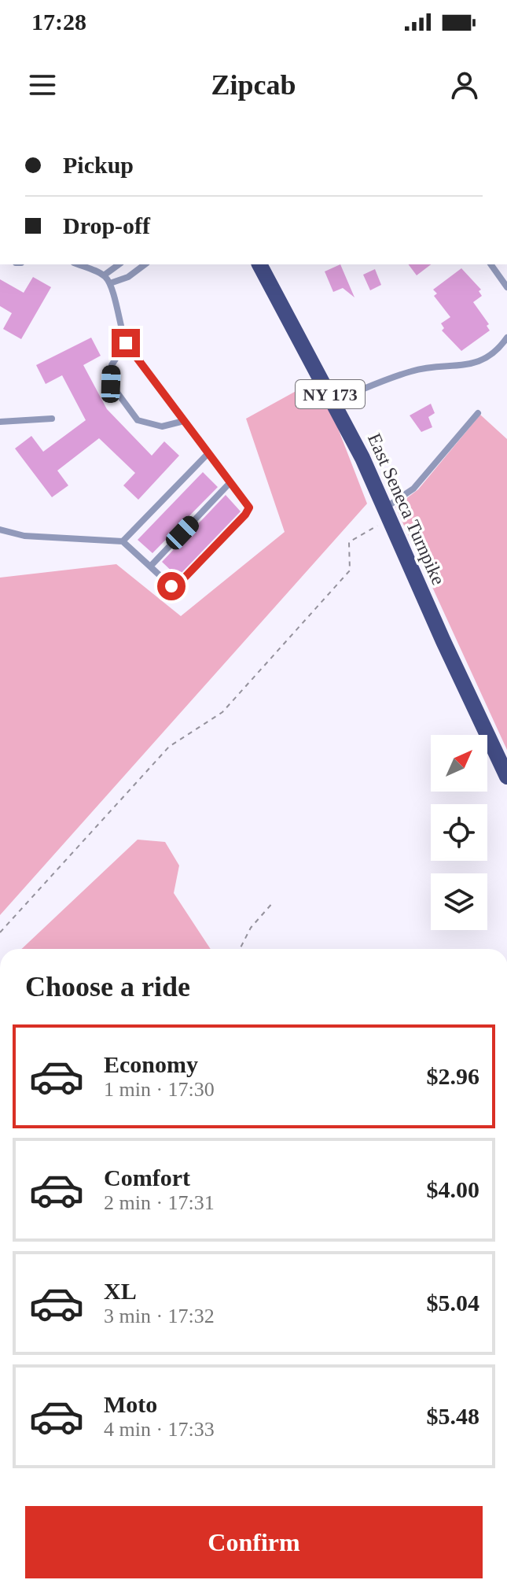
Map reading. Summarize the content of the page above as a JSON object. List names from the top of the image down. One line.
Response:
{"streets":{"main road":["NY 173","East Seneca Turnpike"]},"north":"top right","page":{"status":"17:28","header":"Zipcab","banner":["Pickup","Drop-off"],"heading":"Choose a ride","list":[{"name":"Economy","note":"1 min · 17:30","value":"$2.96"},{"name":"Comfort","note":"2 min · 17:31","value":"$4.00"},{"name":"XL","note":"3 min · 17:32","value":"$5.04"},{"name":"Moto","note":"4 min · 17:33","value":"$5.48"}],"buttons":"Confirm"}}
